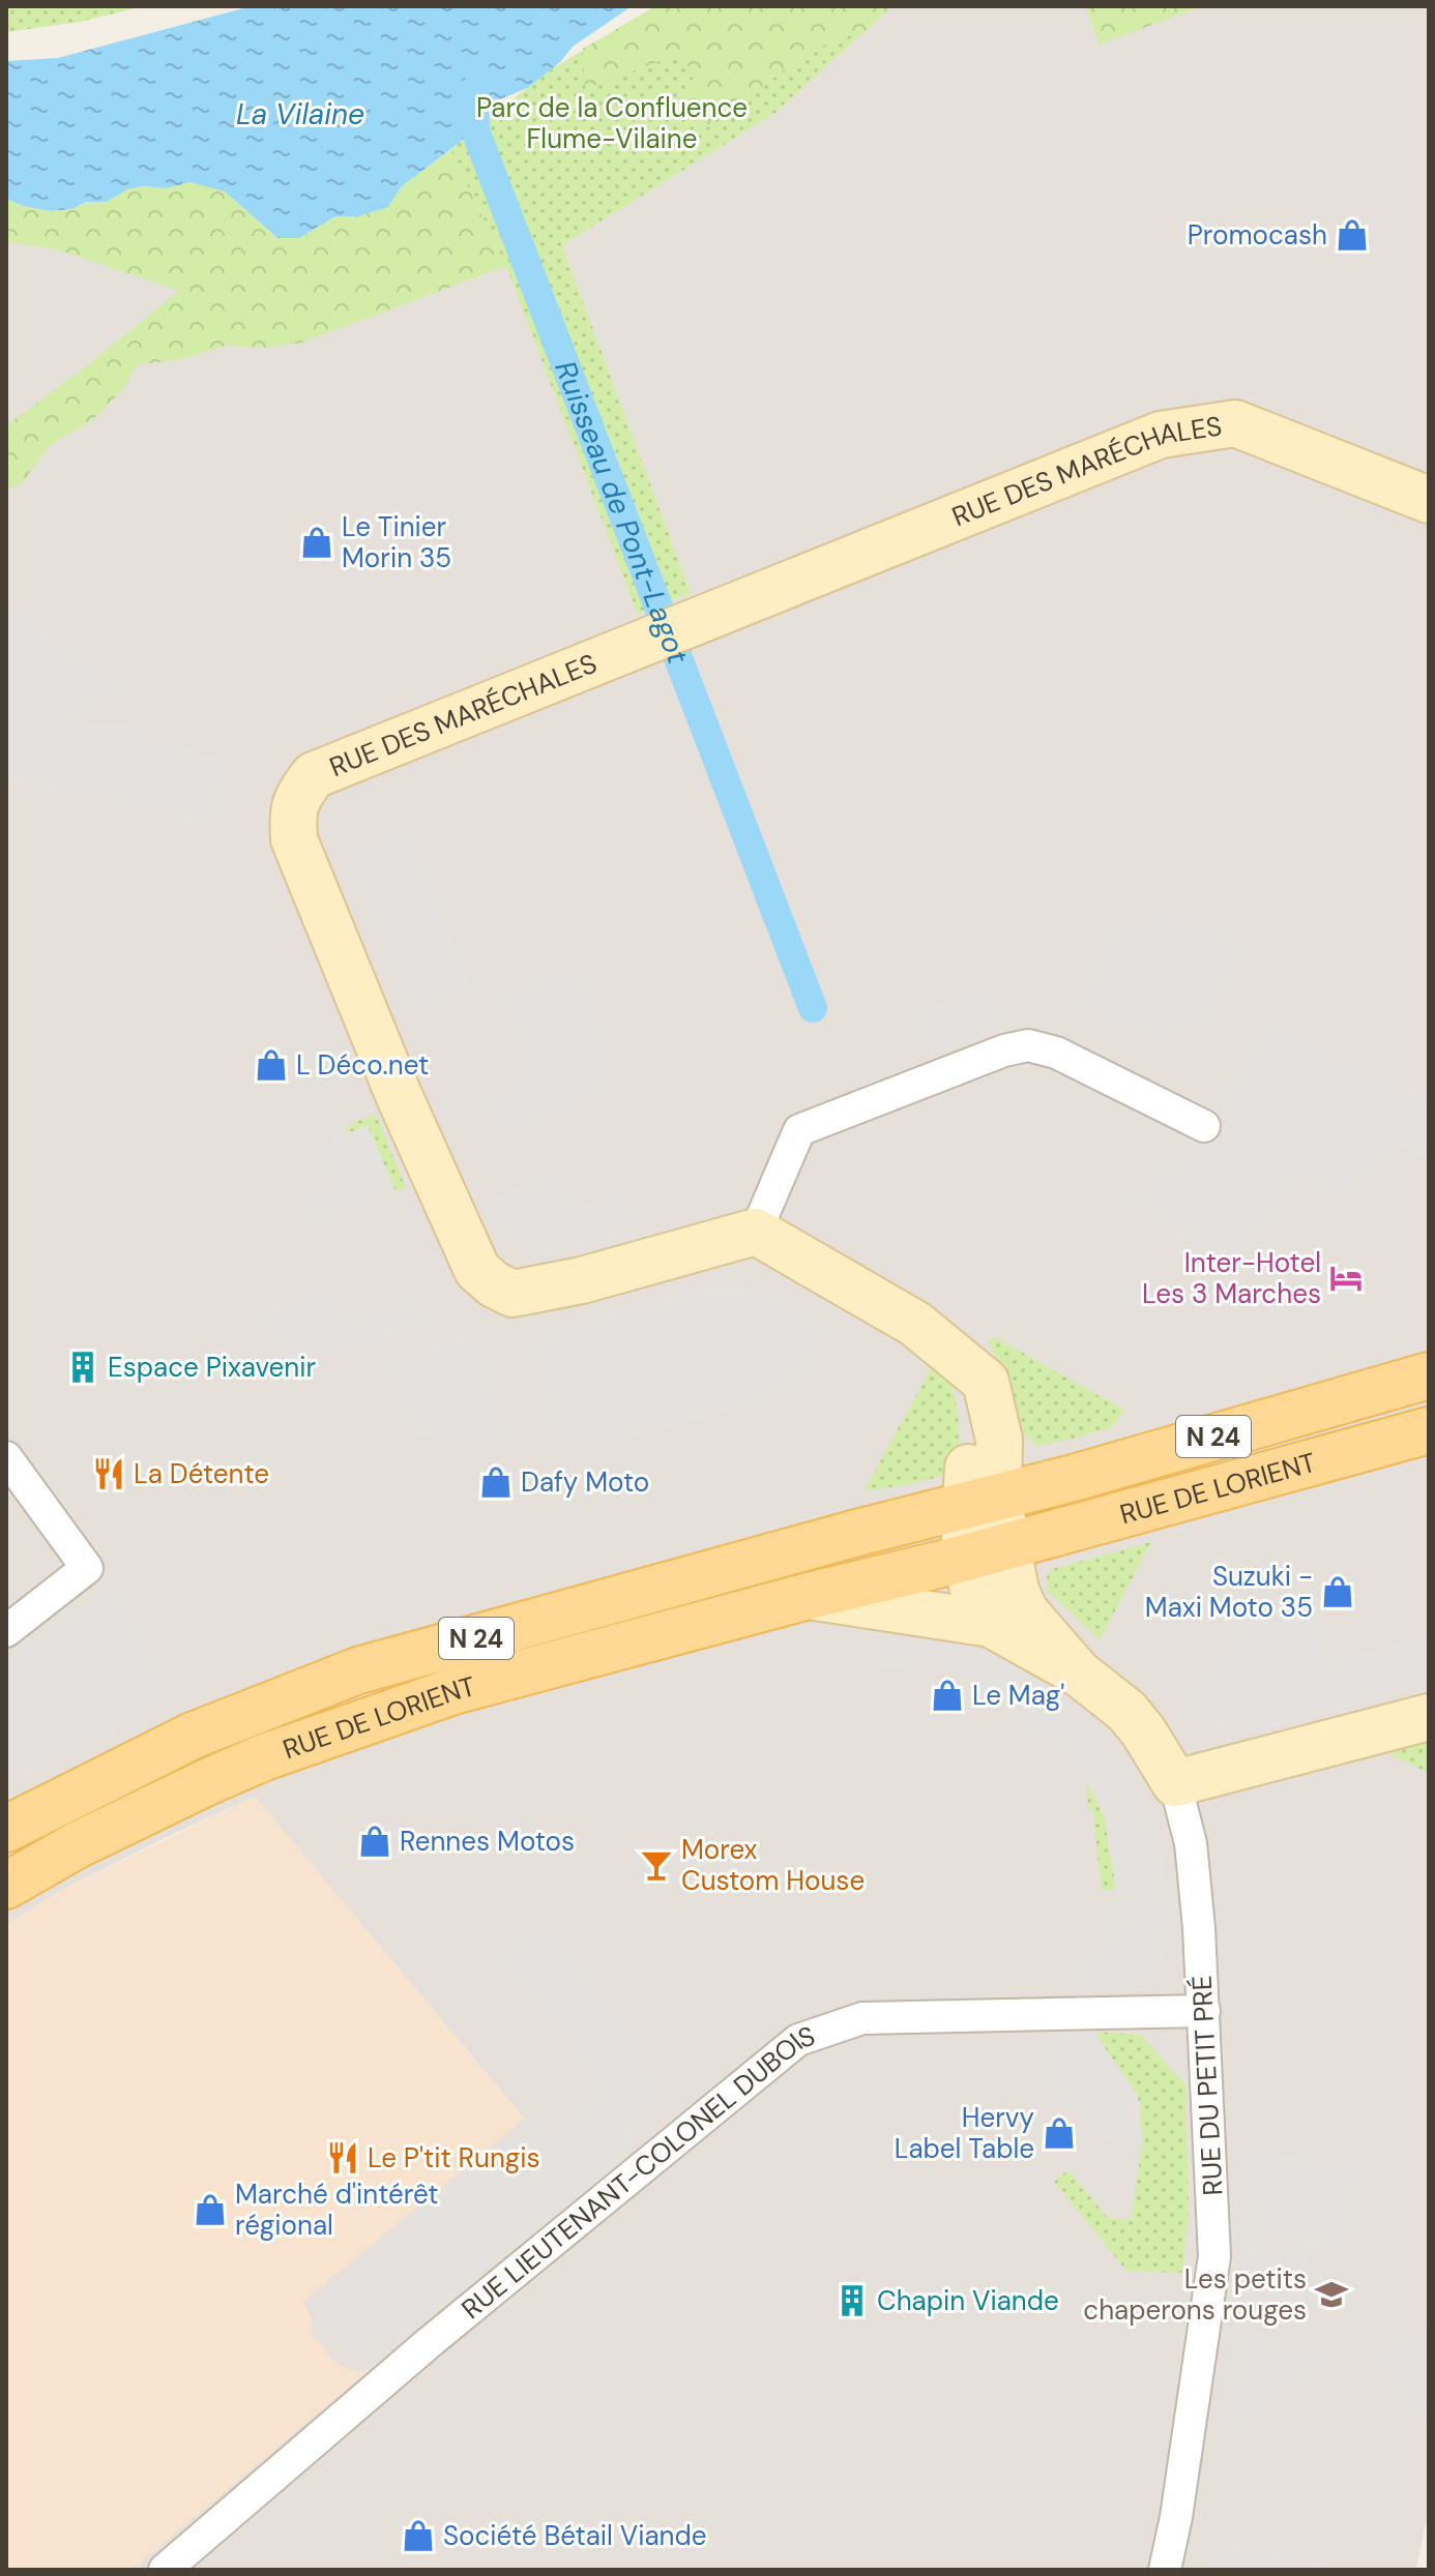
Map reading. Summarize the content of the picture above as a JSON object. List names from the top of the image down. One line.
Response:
{"streets":{"main road":["N 24","RUE DE LORIENT"],"street":["RUE DES MARÉCHALES","RUE DU PETIT PRÉ","RUE LIEUTENANT-COLONEL DUBOIS"]},"crossings":[["RUE DE LORIENT","RUE DU PETIT PRÉ"],["RUE DU PETIT PRÉ","RUE LIEUTENANT-COLONEL DUBOIS"]],"water":["La Vilaine","Ruisseau de Pont-Lagot"],"parks":["Parc de la Confluence Flume-Vilaine"],"places":{"shop":["Promocash","Le Tinier Morin 35","L Déco.net","Dafy Moto","Suzuki - Maxi Moto 35","Le Mag'","Rennes Motos","Hervy Label Table","Marché d'intérêt régional","Société Bétail Viande"],"hotel":["Inter-Hotel Les 3 Marches"],"building":["Espace Pixavenir","Chapin Viande"],"restaurant":["La Détente","Le P'tit Rungis"],"bar":["Morex Custom House"],"school or university":["Les petits chaperons rouges"]}}
